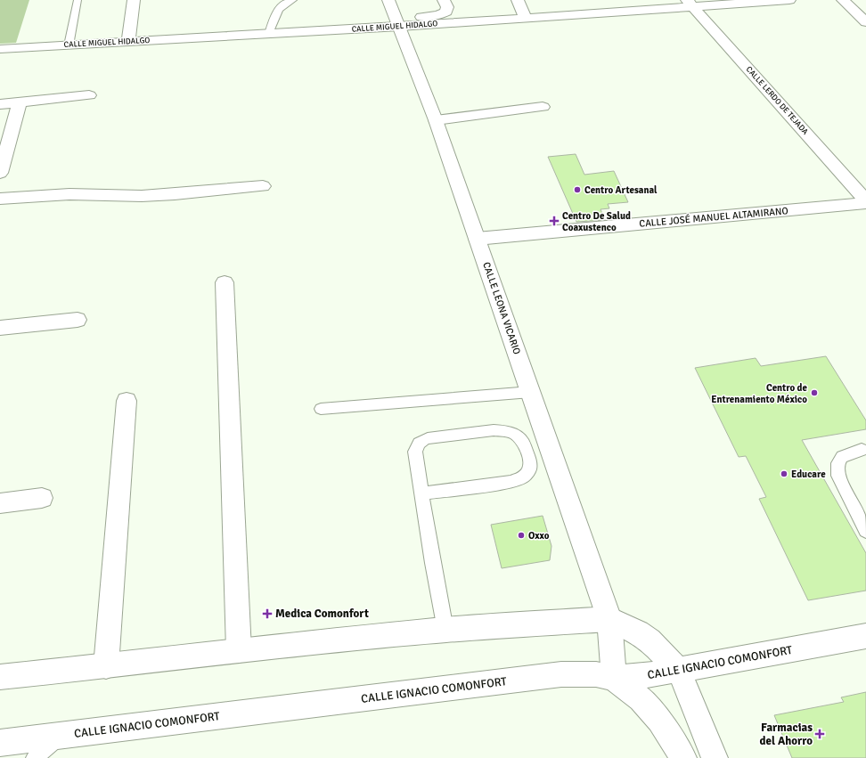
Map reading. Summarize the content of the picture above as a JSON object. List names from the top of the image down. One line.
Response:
{"streets":{"street":["CALLE MIGUEL HIDALGO","CALLE LERDO DE TEJADA","CALLE JOSÉ MANUEL ALTAMIRANO","CALLE LEONA VICARIO","CALLE IGNACIO COMONFORT"]},"crossings":[["CALLE MIGUEL HIDALGO","CALLE LERDO DE TEJADA"],["CALLE MIGUEL HIDALGO","CALLE LEONA VICARIO"],["CALLE LERDO DE TEJADA","CALLE JOSÉ MANUEL ALTAMIRANO"],["CALLE JOSÉ MANUEL ALTAMIRANO","CALLE LEONA VICARIO"],["CALLE LEONA VICARIO","CALLE IGNACIO COMONFORT"]],"places":{"other":["Centro Artesanal","Centro de Entrenamiento México","Educare","Oxxo"],"health":["Centro De Salud Coaxustenco","Medica Comonfort","Farmacias del Ahorro"]}}
